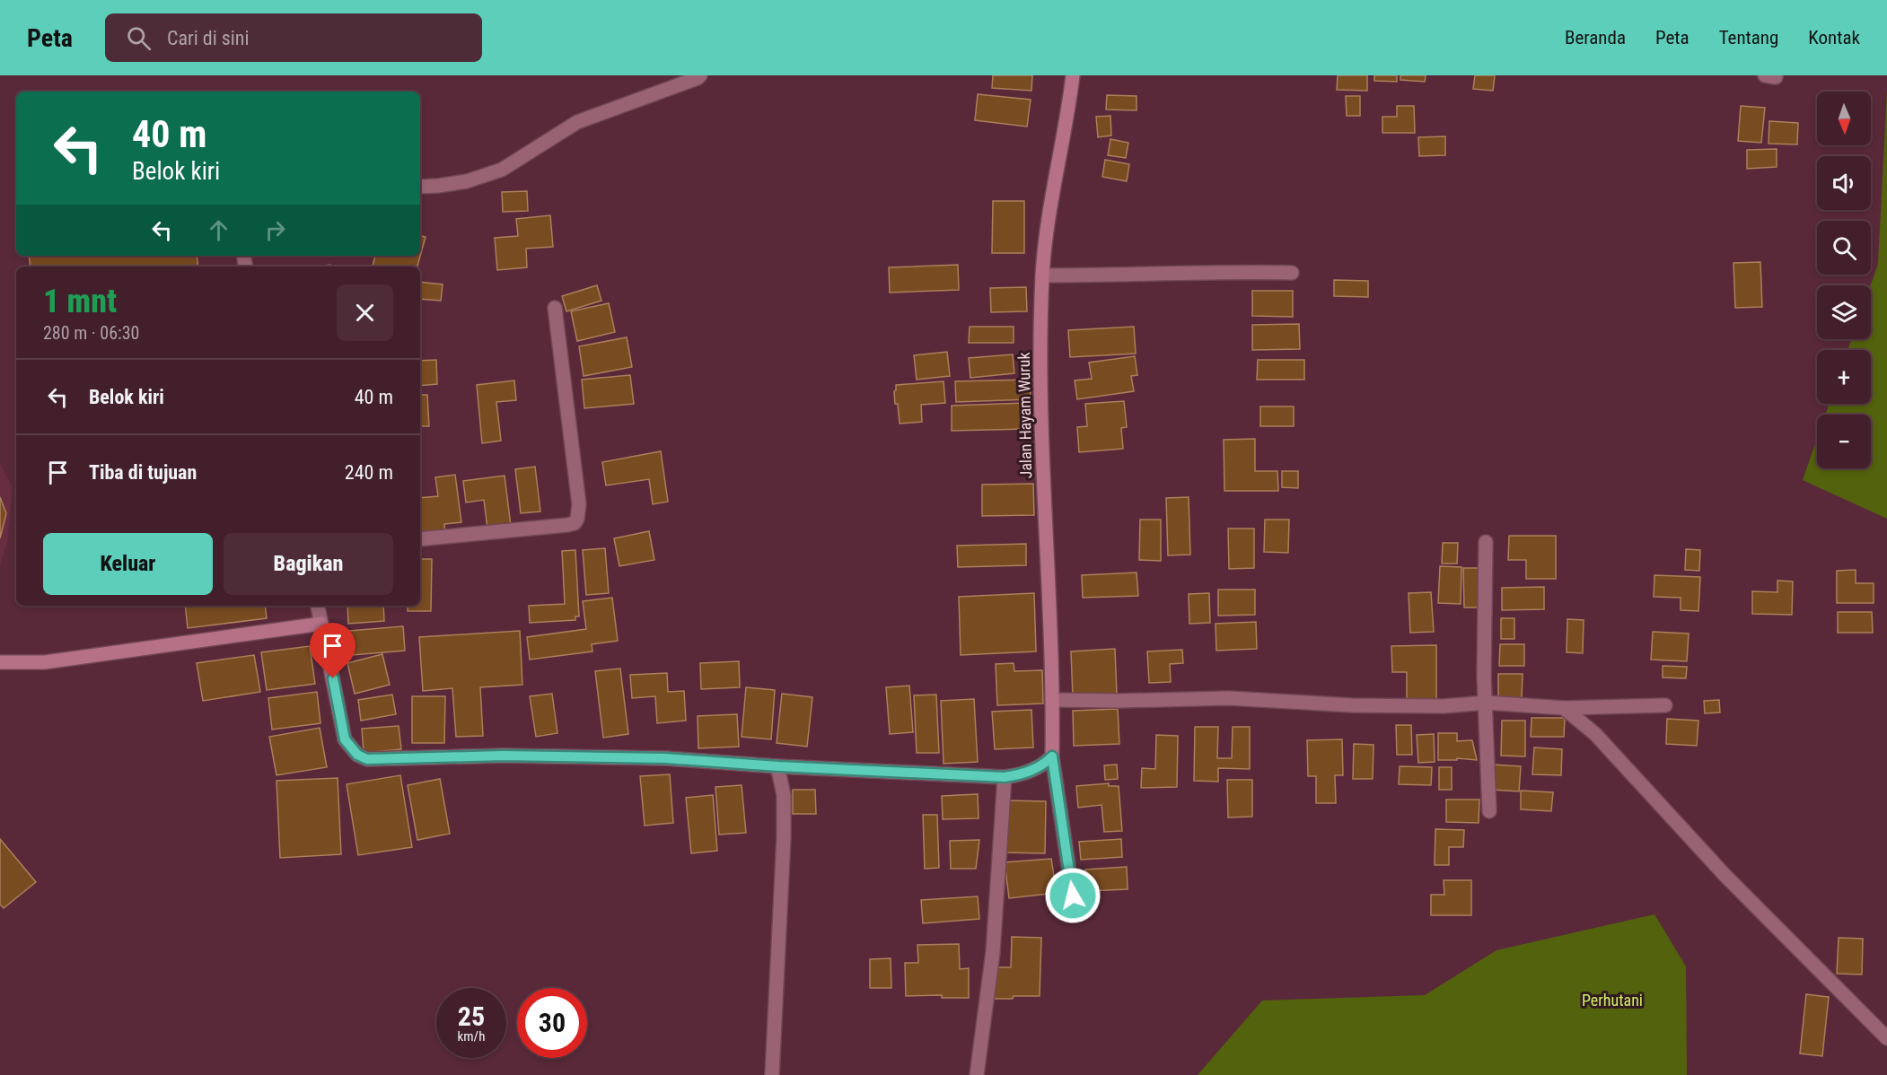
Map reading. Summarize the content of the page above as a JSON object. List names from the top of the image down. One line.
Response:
{"streets":{"street":["Jalan Hayam Wuruk"]},"parks":["Perhutani"],"north":"bottom","page":{"header":"Peta","search":"Cari di sini","nav":["Beranda","Peta","Tentang","Kontak"],"map_buttons":["+","−"],"turn":["40 m","Belok kiri"],"heading":["1 mnt","280 m · 06:30"],"list":[{"name":"Belok kiri","value":"40 m"},{"name":"Tiba di tujuan","value":"240 m"}],"buttons":["Keluar","Bagikan"],"speed":"25 km/h","limit":"30"}}
